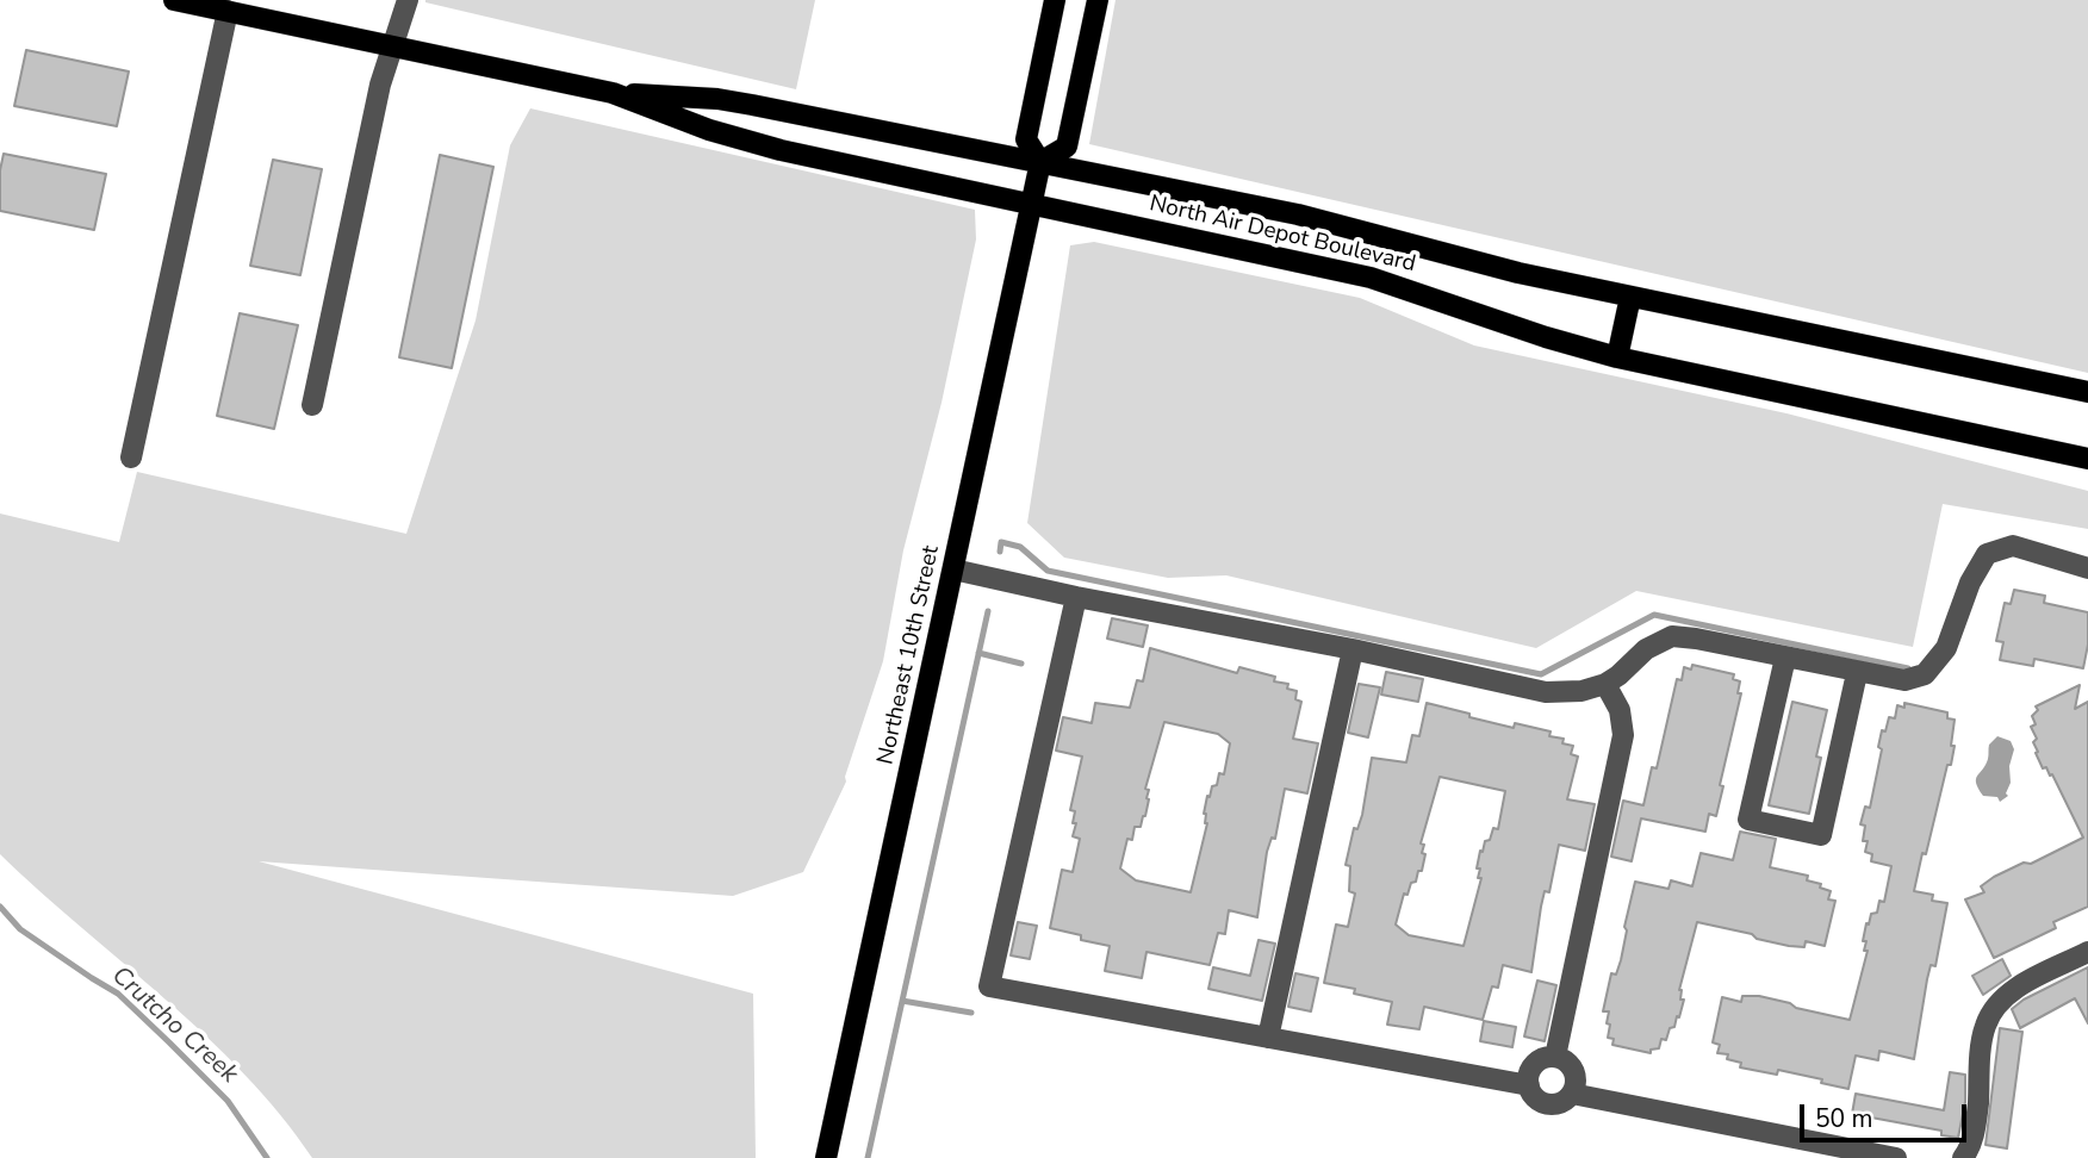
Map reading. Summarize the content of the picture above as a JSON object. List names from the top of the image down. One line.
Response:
{"streets":{"main road":["North Air Depot Boulevard","Northeast 10th Street"]},"crossings":[["North Air Depot Boulevard","Northeast 10th Street"]],"water":["Crutcho Creek"],"scale_bar":"50 m"}
